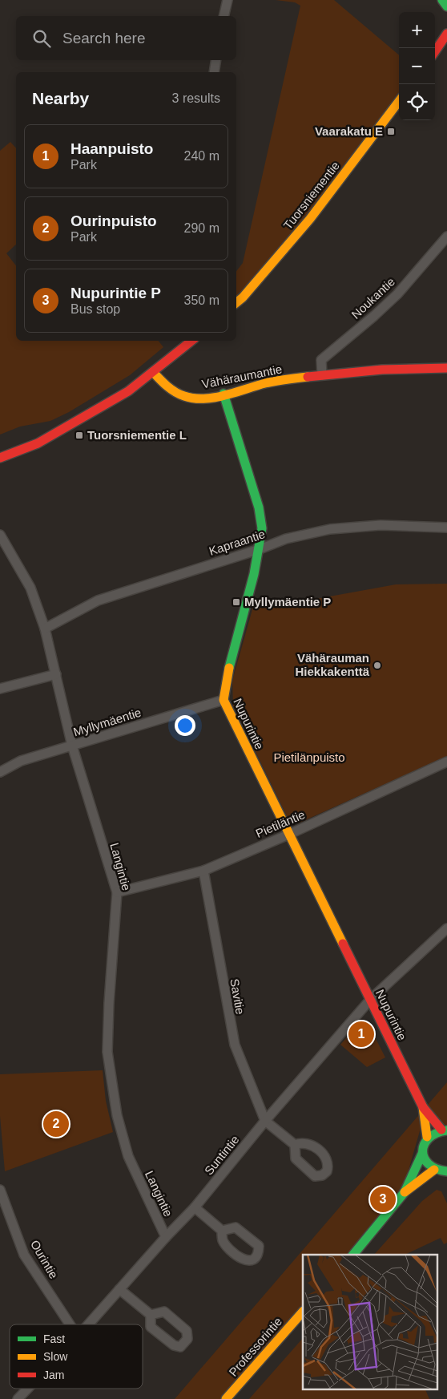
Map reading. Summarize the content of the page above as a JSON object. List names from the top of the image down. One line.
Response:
{"streets":{"street":["Tuorsniementie","Noukantie","Vähäraumantie","Kapraantie","Myllymäentie","Nupurintie","Pietiläntie","Langintie","Savitie","Suntintie","Ourintie","Professorintie"]},"crossings":[["Noukantie","Vähäraumantie"],["Vähäraumantie","Nupurintie"],["Kapraantie","Nupurintie"],["Kapraantie","Langintie"],["Myllymäentie","Nupurintie"],["Myllymäentie","Langintie"],["Nupurintie","Pietiläntie"],["Nupurintie","Suntintie"],["Pietiläntie","Langintie"],["Pietiläntie","Savitie"],["Langintie","Suntintie"],["Savitie","Suntintie"]],"parks":["Pietilänpuisto"],"places":{"transit":["Vaarakatu E","Tuorsniementie L","Myllymäentie P"],"other":["Vähärauman Hiekkakenttä"]},"legend":["Fast","Slow","Jam"],"page":{"map_buttons":["+","−"],"search":"Search here","heading":["Nearby","3 results"],"list":[{"mark":"1","name":"Haanpuisto","note":"Park","value":"240 m"},{"mark":"2","name":"Ourinpuisto","note":"Park","value":"290 m"},{"mark":"3","name":"Nupurintie P","note":"Bus stop","value":"350 m"}],"pins":["1","2","3"]}}
